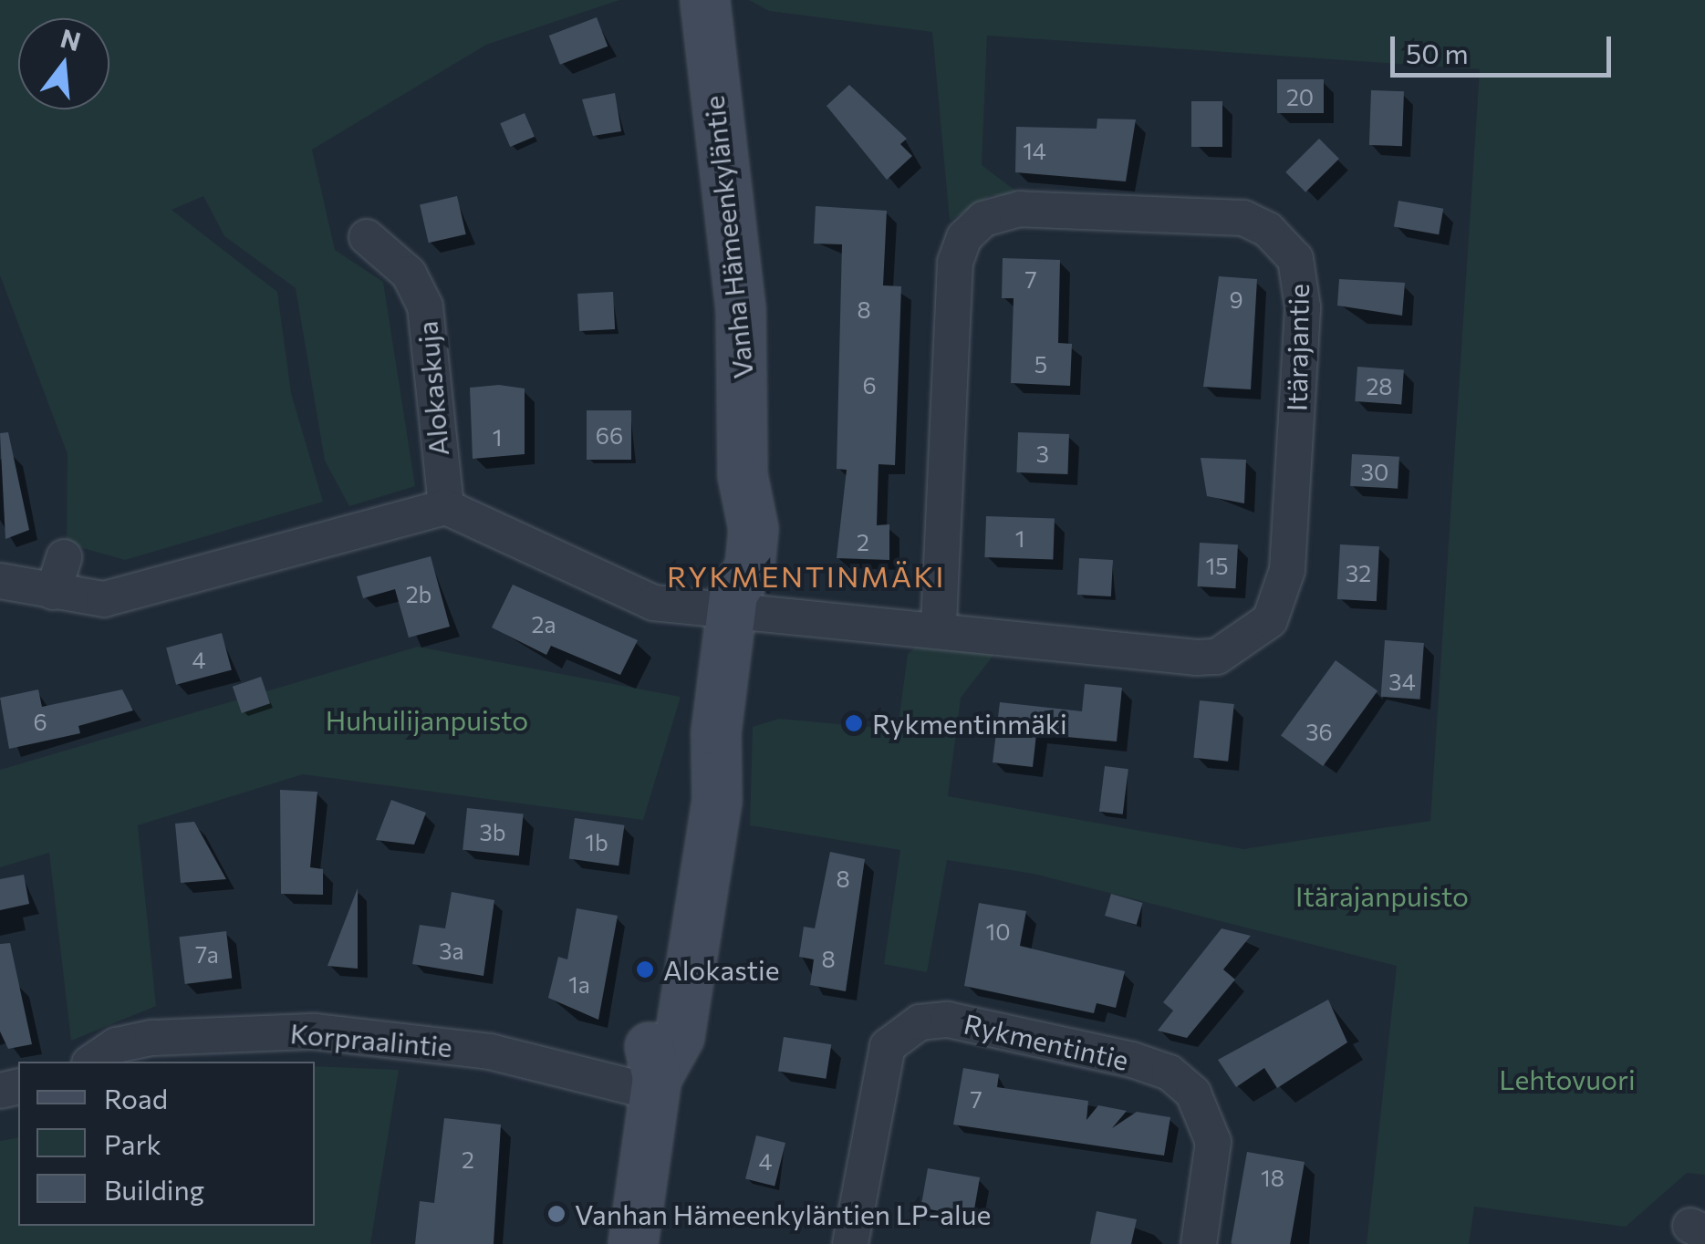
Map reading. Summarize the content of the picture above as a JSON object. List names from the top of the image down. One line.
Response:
{"streets":{"street":["Vanha Hämeenkyläntie","Itärajantie","Alokaskuja","Korpraalintie","Rykmentintie"]},"crossings":[["Vanha Hämeenkyläntie","Itärajantie"],["Vanha Hämeenkyläntie","Korpraalintie"]],"districts":["RYKMENTINMÄKI"],"parks":["Huhuilijanpuisto","Itärajanpuisto","Lehtovuori"],"places":["Rykmentinmäki","Alokastie","Vanhan Hämeenkyläntien LP-alue"],"house_numbers":["20","14","7","9","8","5","6","28","66","1","3","30","1","2","15","32","2b","2a","4","34","6","36","3b","1b","8","10","3a","7a","8","1a","7","2","4","18"],"legend":["Road","Park","Building"],"scale_bar":"50 m","north":"top"}
